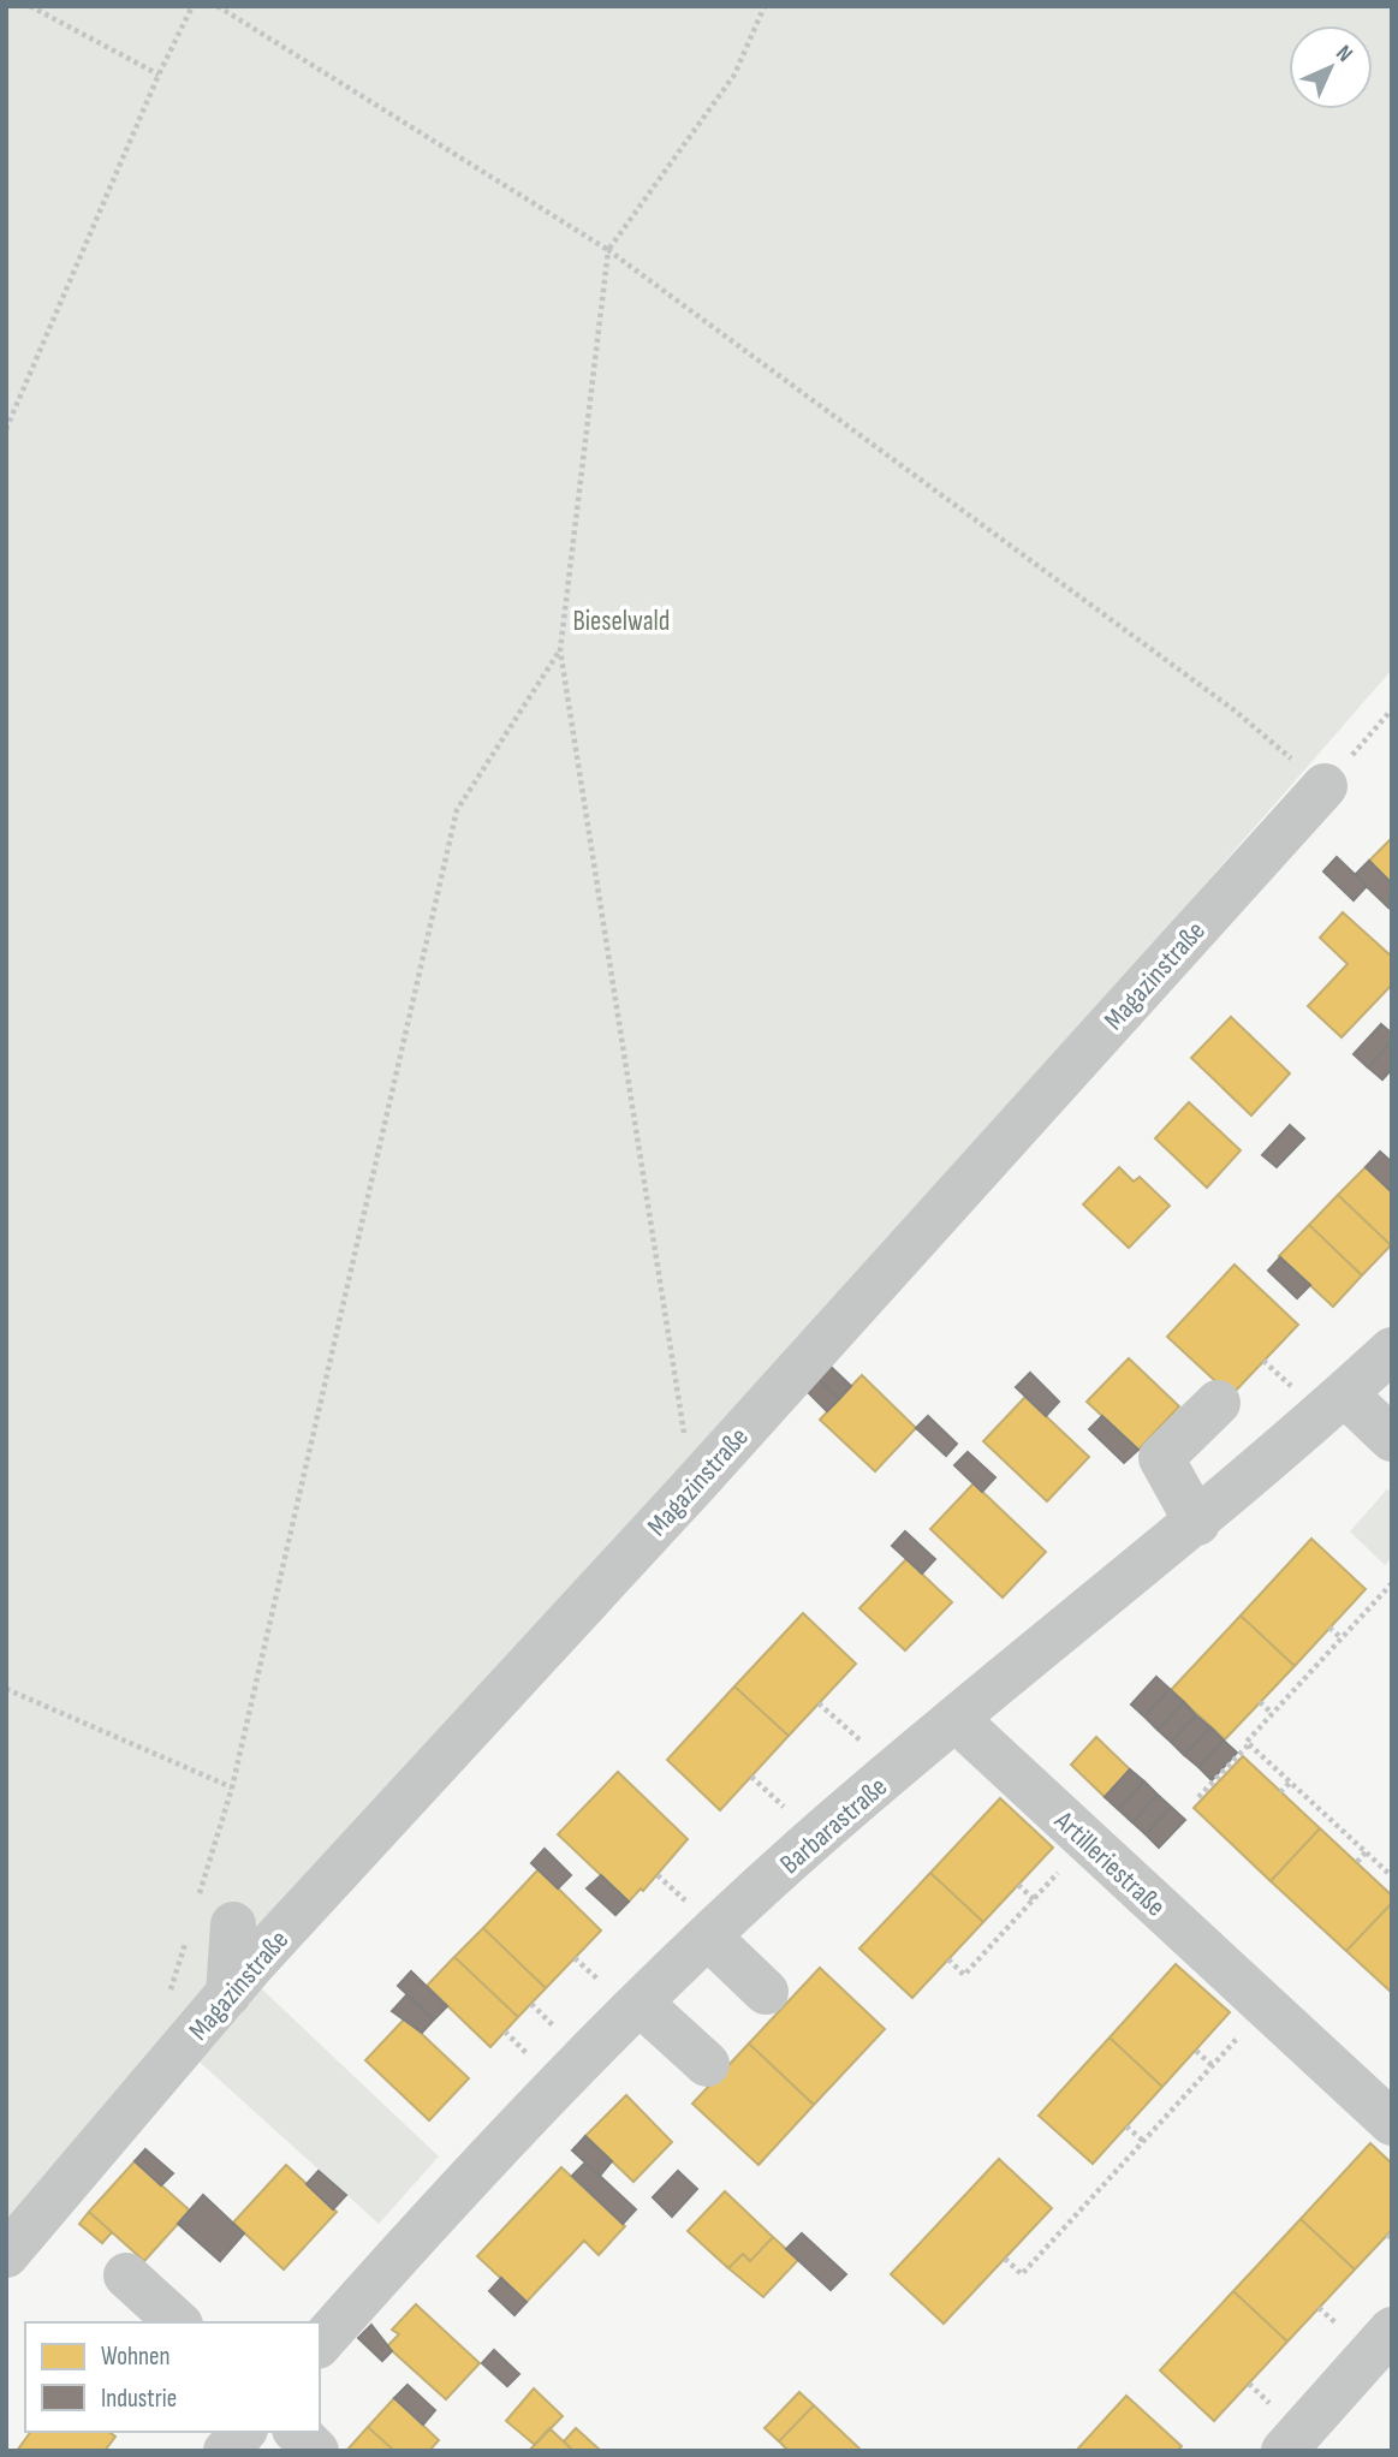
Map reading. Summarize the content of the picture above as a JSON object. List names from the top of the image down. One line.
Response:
{"streets":{"street":["Magazinstraße","Barbarastraße","Artilleriestraße"]},"crossings":[["Barbarastraße","Artilleriestraße"]],"parks":["Bieselwald"],"legend":["Wohnen","Industrie"],"north":"top right"}
